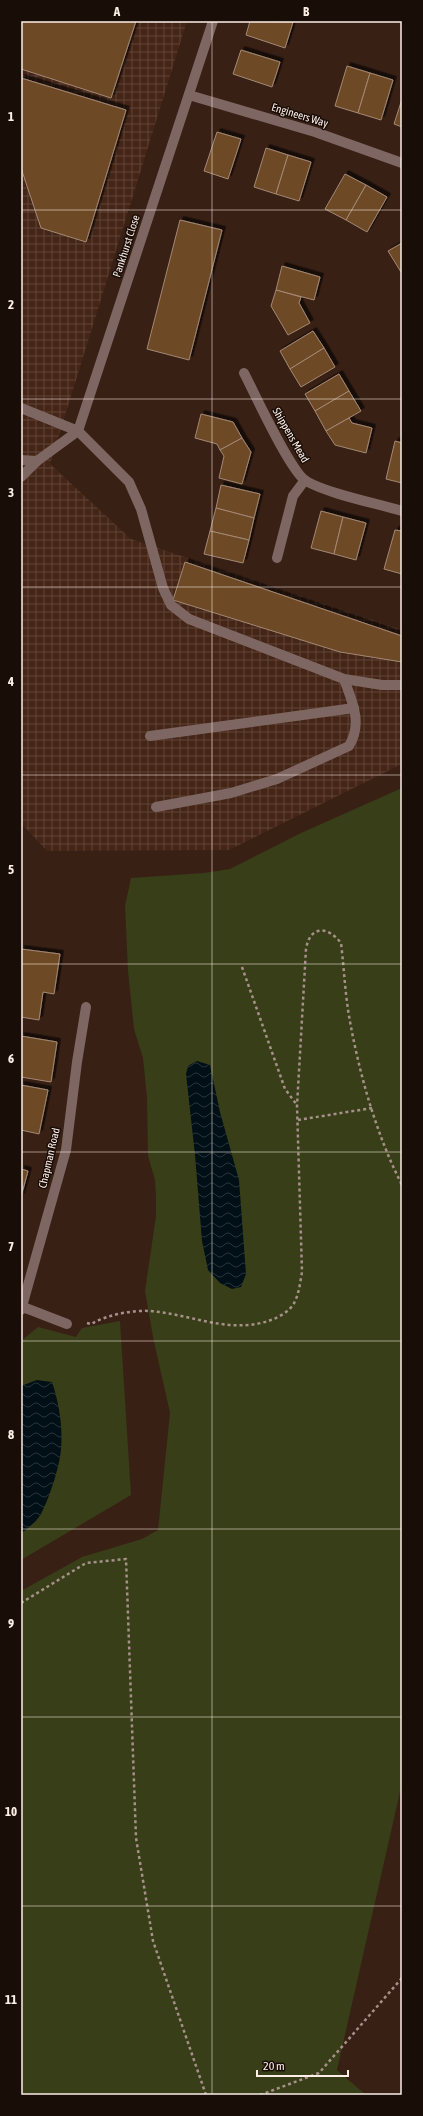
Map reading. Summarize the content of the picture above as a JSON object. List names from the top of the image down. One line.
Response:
{"streets":{"street":["Engineers Way","Pankhurst Close","Shippens Mead","Chapman Road"]},"crossings":[["Engineers Way","Pankhurst Close"]],"scale_bar":"20 m","grid":{"columns":["A","B"],"rows":["1","2","3","4","5","6","7","8","9","10","11"]}}
